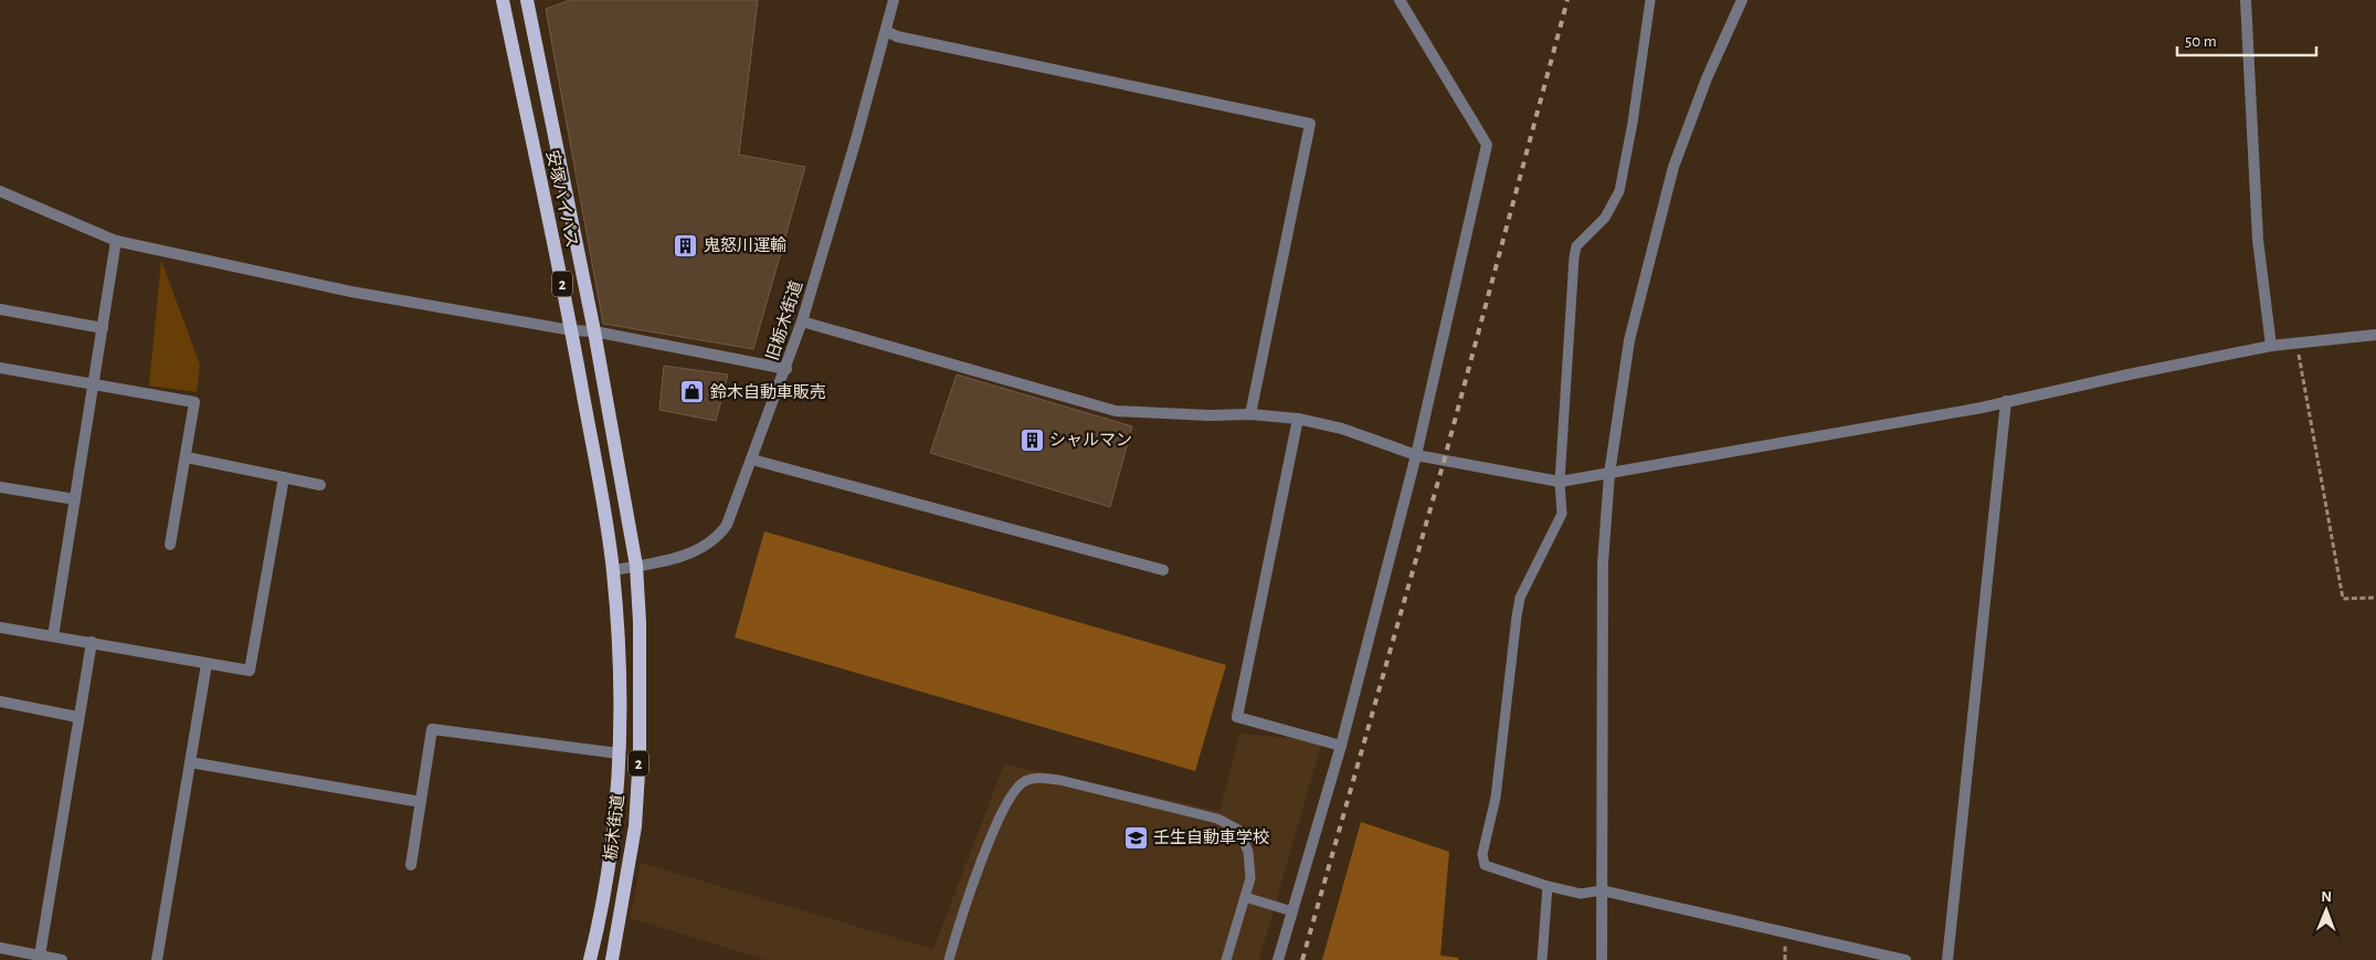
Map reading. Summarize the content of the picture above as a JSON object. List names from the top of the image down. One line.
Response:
{"streets":{"main road":["安塚バイパス","2","栃木街道"],"street":["旧栃木街道"]},"crossings":[["安塚バイパス","旧栃木街道"],["安塚バイパス","栃木街道"],["旧栃木街道","栃木街道"]],"places":{"building":["鬼怒川運輸","シャルマン"],"shop":["鈴木自動車販売"],"school or university":["壬生自動車学校"]},"scale_bar":"50 m","north":"top"}
